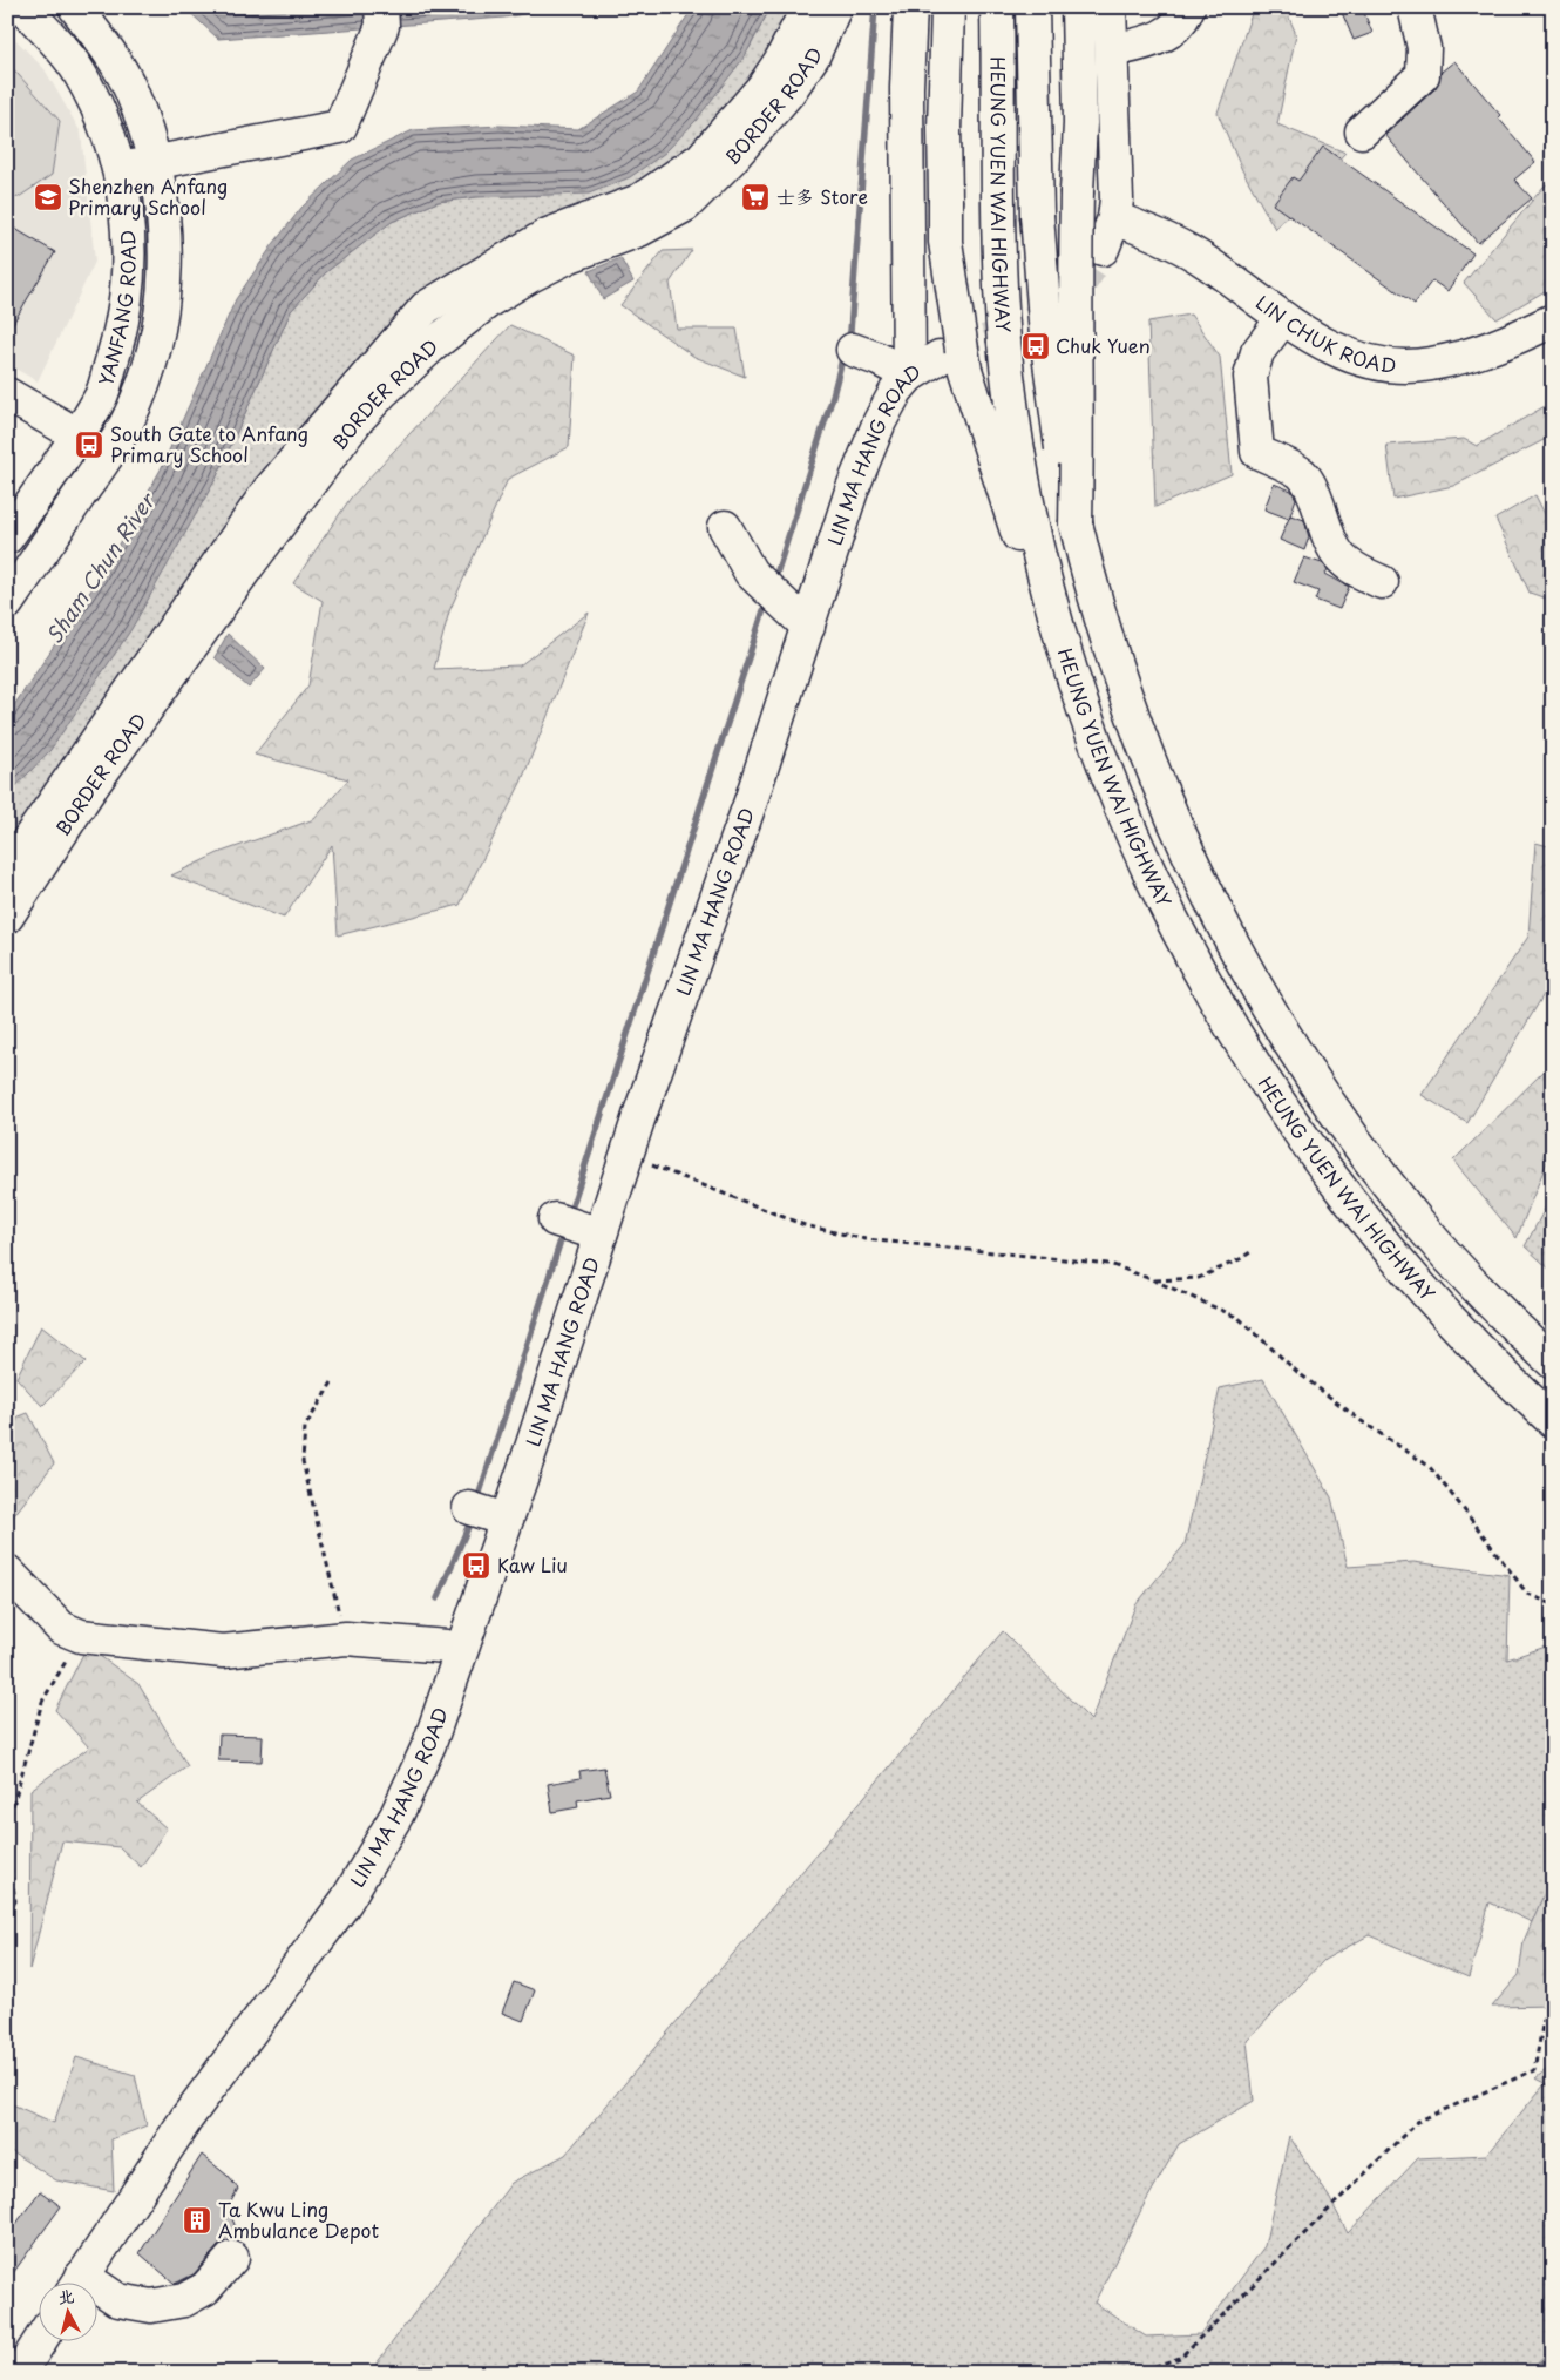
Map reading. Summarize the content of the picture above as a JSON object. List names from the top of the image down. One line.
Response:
{"streets":{"main road":["BORDER ROAD","HEUNG YUEN WAI HIGHWAY","YANFANG ROAD","LIN CHUK ROAD","LIN MA HANG ROAD"]},"water":["Sham Chun River"],"places":{"school or university":["Shenzhen Anfang Primary School"],"supermarket":["士多 Store"],"bus stop":["Chuk Yuen","South Gate to Anfang Primary School","Kaw Liu"],"building":["Ta Kwu Ling Ambulance Depot"]},"north":"top"}
